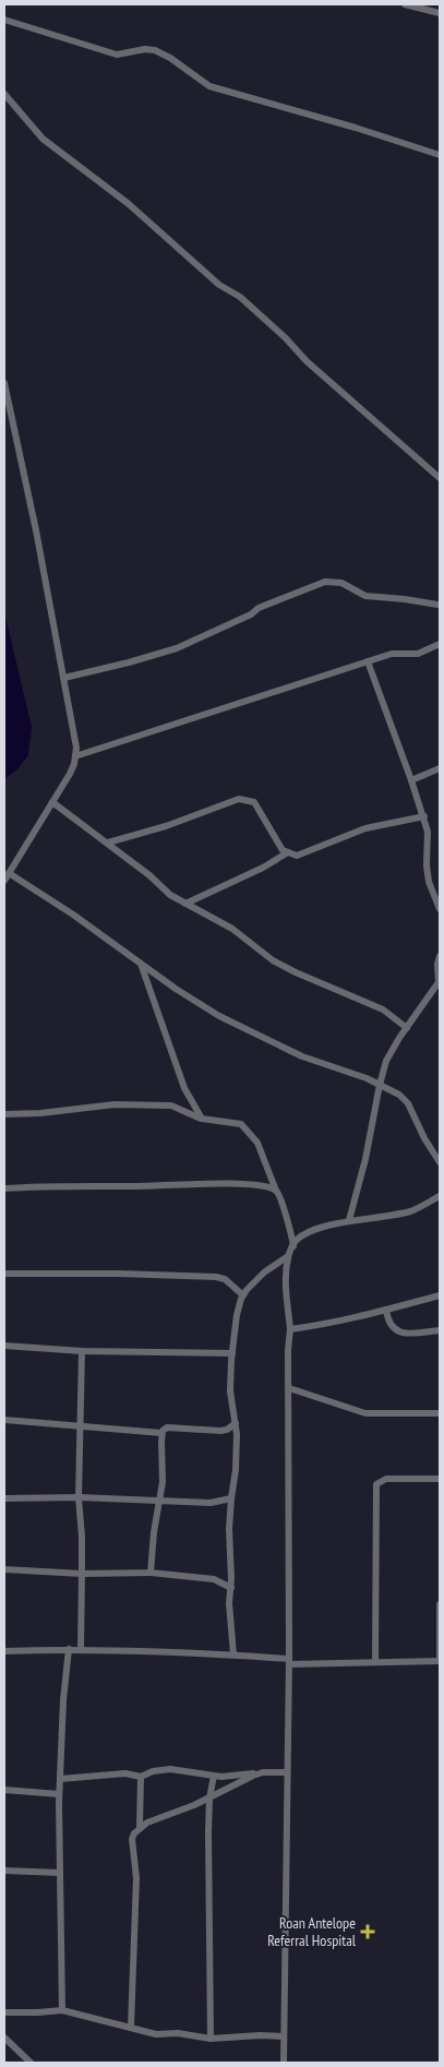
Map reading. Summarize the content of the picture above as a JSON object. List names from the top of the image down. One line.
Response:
{"places":{"health":["Roan Antelope Referral Hospital"]}}
